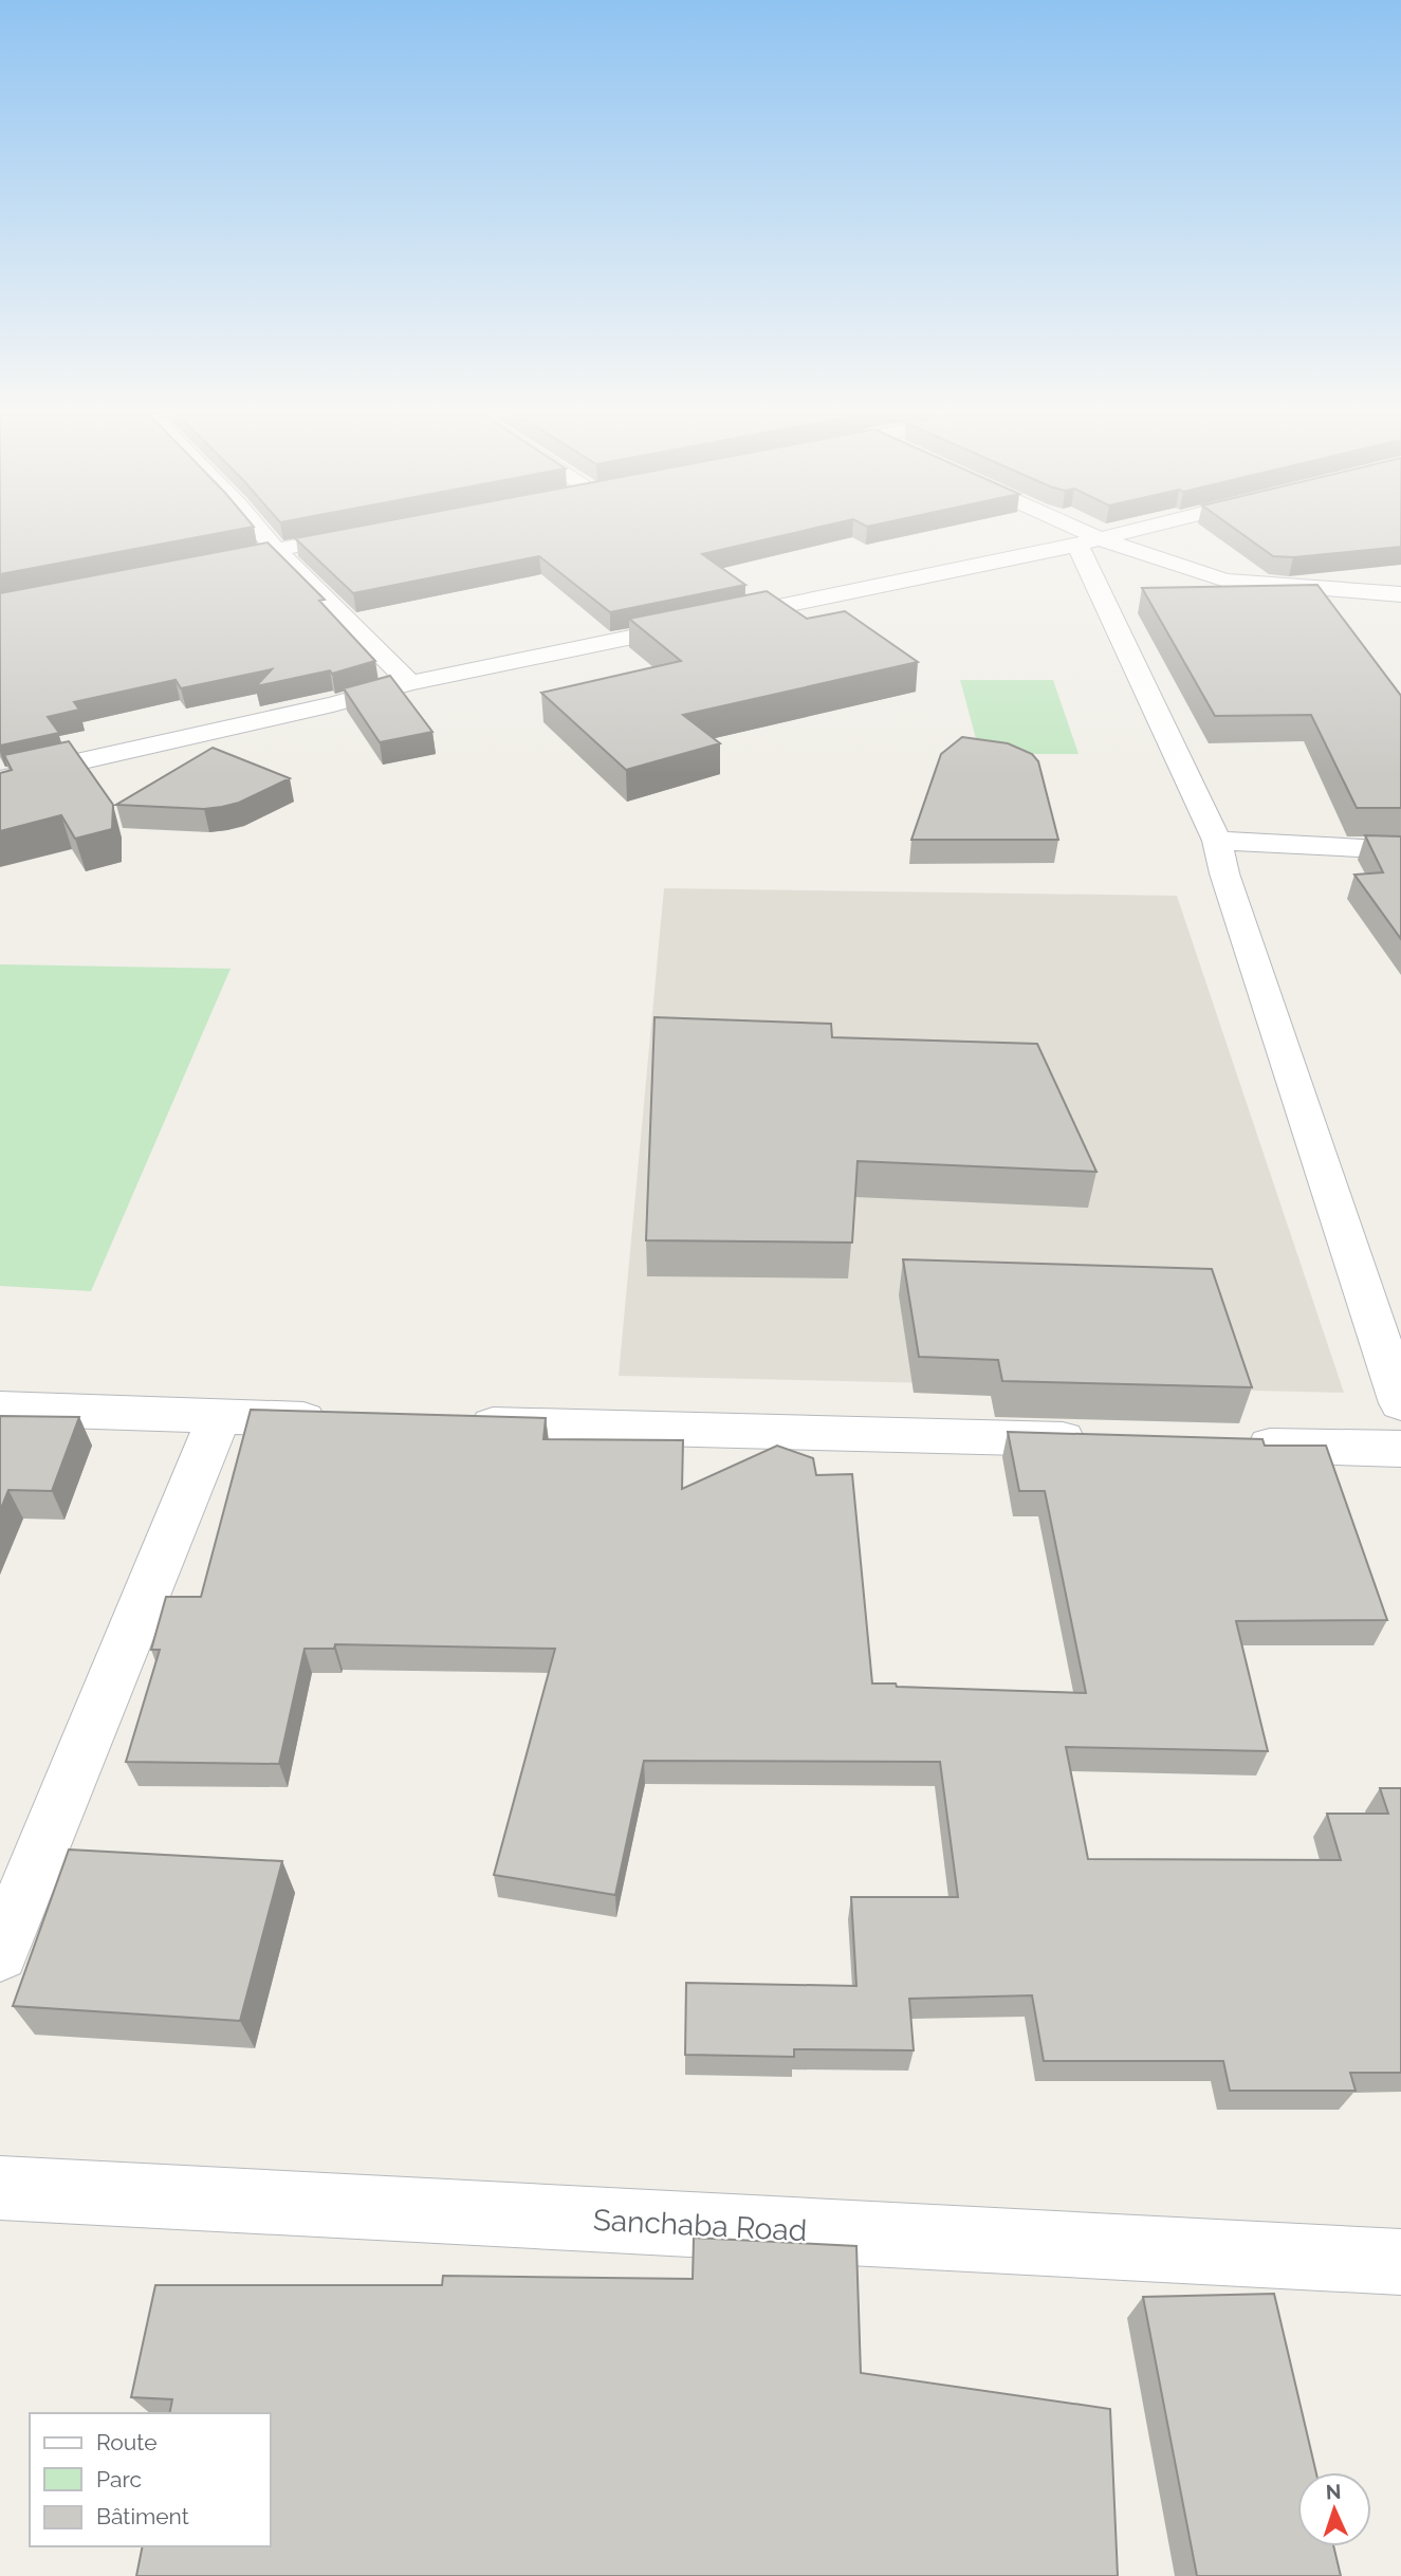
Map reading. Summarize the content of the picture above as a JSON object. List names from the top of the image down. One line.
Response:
{"streets":{"street":["Sanchaba Road"]},"legend":["Route","Parc","Bâtiment"],"north":"top"}
